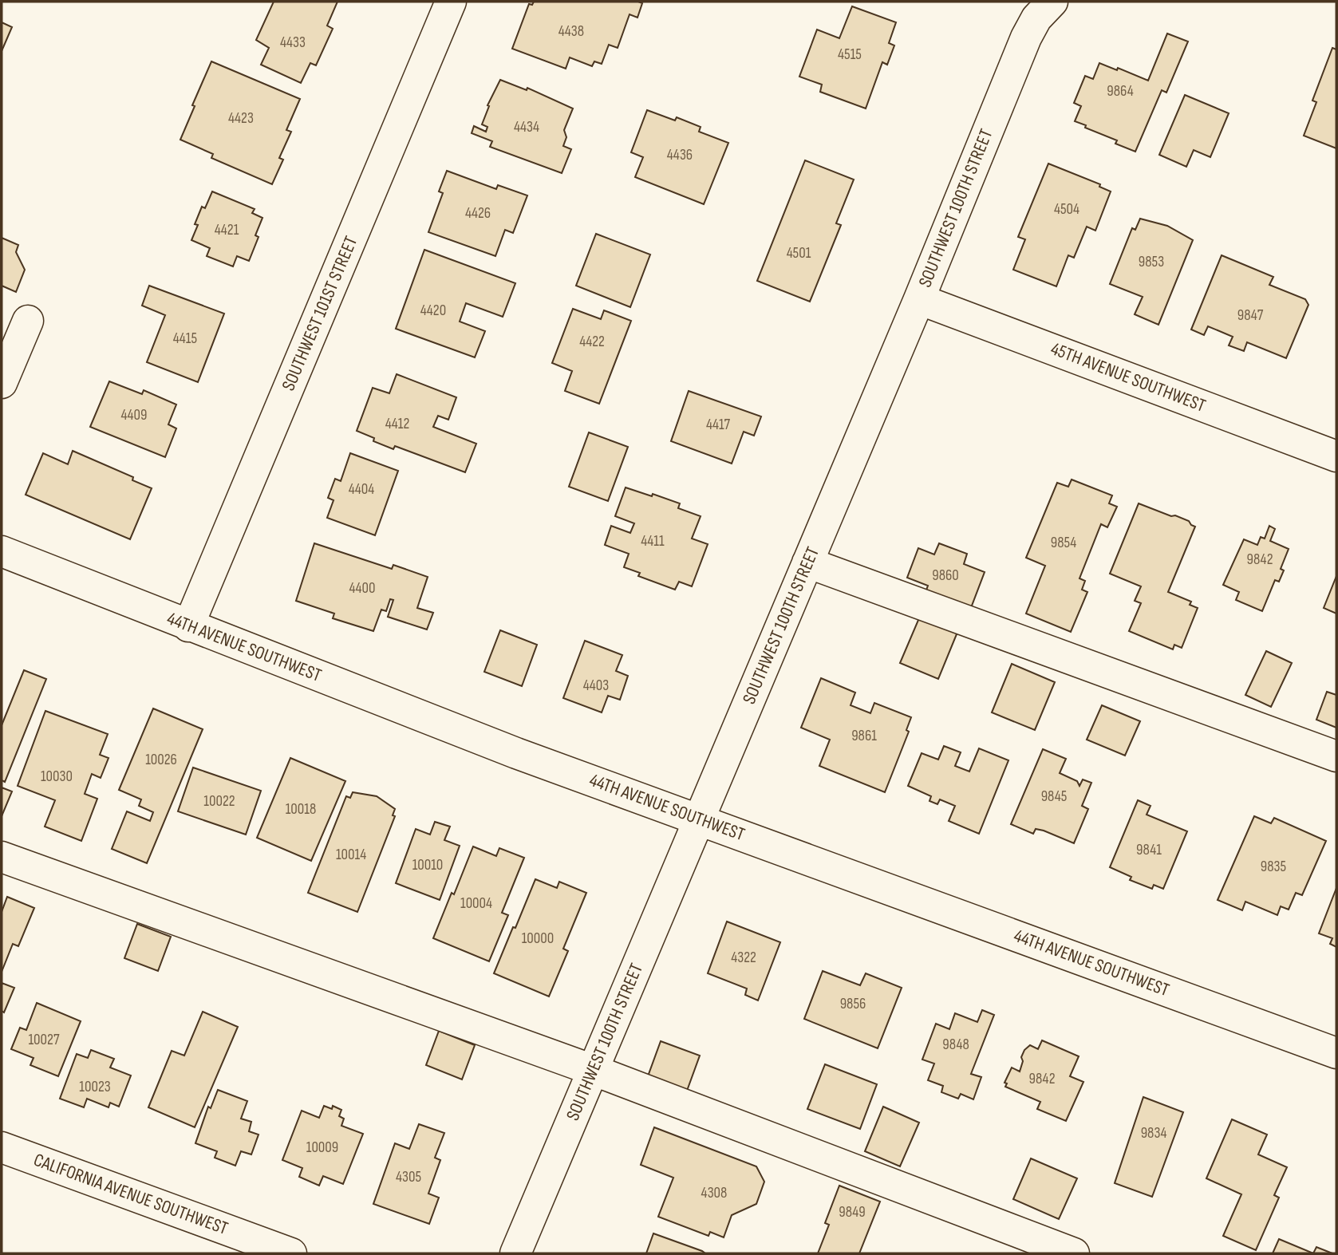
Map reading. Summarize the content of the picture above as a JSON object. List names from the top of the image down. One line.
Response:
{"streets":{"street":["SOUTHWEST 100TH STREET","SOUTHWEST 101ST STREET","45TH AVENUE SOUTHWEST","44TH AVENUE SOUTHWEST","CALIFORNIA AVENUE SOUTHWEST"]},"crossings":[["SOUTHWEST 100TH STREET","45TH AVENUE SOUTHWEST"],["SOUTHWEST 100TH STREET","44TH AVENUE SOUTHWEST"],["SOUTHWEST 101ST STREET","44TH AVENUE SOUTHWEST"]],"house_numbers":["4438","4433","4515","9864","4423","4434","4436","4504","4426","4421","4501","9853","4420","9847","4415","4422","4409","4412","4417","4404","4411","9854","9842","9860","4400","4403","9861","10026","10030","9845","10022","10018","9841","10014","10010","9835","10004","10000","4322","9856","10027","9848","9842","10023","9834","10009","4305","4308","9849"]}
